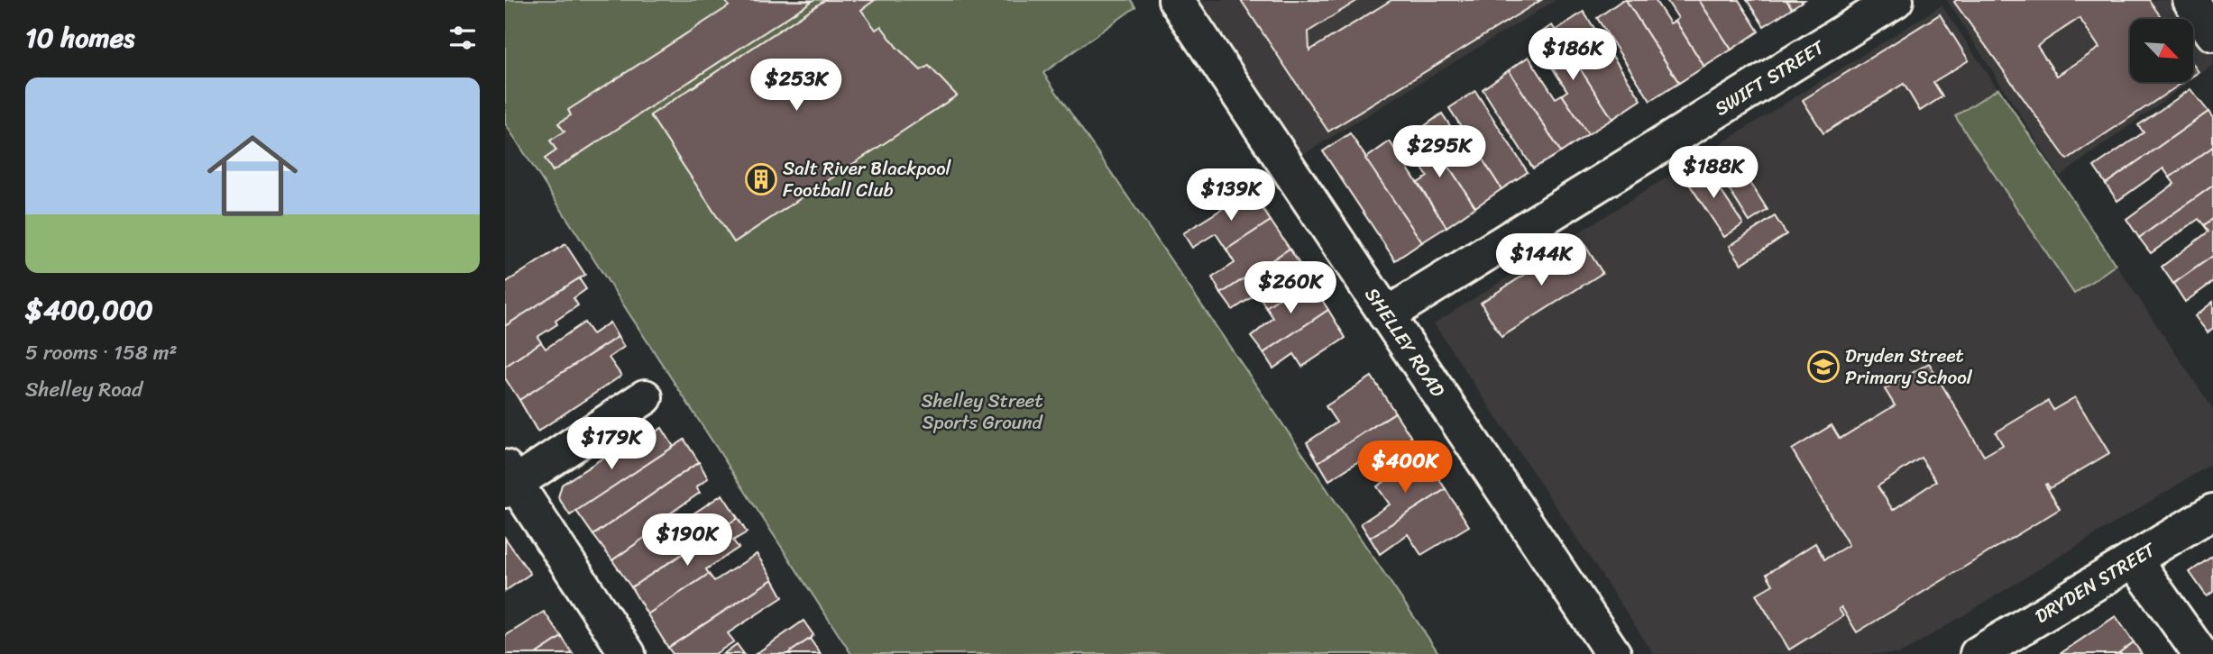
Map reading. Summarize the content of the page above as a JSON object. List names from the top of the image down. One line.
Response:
{"streets":{"street":["SWIFT STREET","SHELLEY ROAD","DRYDEN STREET"]},"crossings":[["SWIFT STREET","SHELLEY ROAD"]],"parks":["Shelley Street Sports Ground"],"places":{"building":["Salt River Blackpool Football Club"],"school or university":["Dryden Street Primary School"]},"north":"bottom right","page":{"heading":"10 homes","price":["$186K","$253K","$295K","$188K","$139K","$144K","$260K","$179K","$400K","$190K"],"list":[{"name":"$400,000","note":"5 rooms · 158 m² · Shelley Road"}]}}
